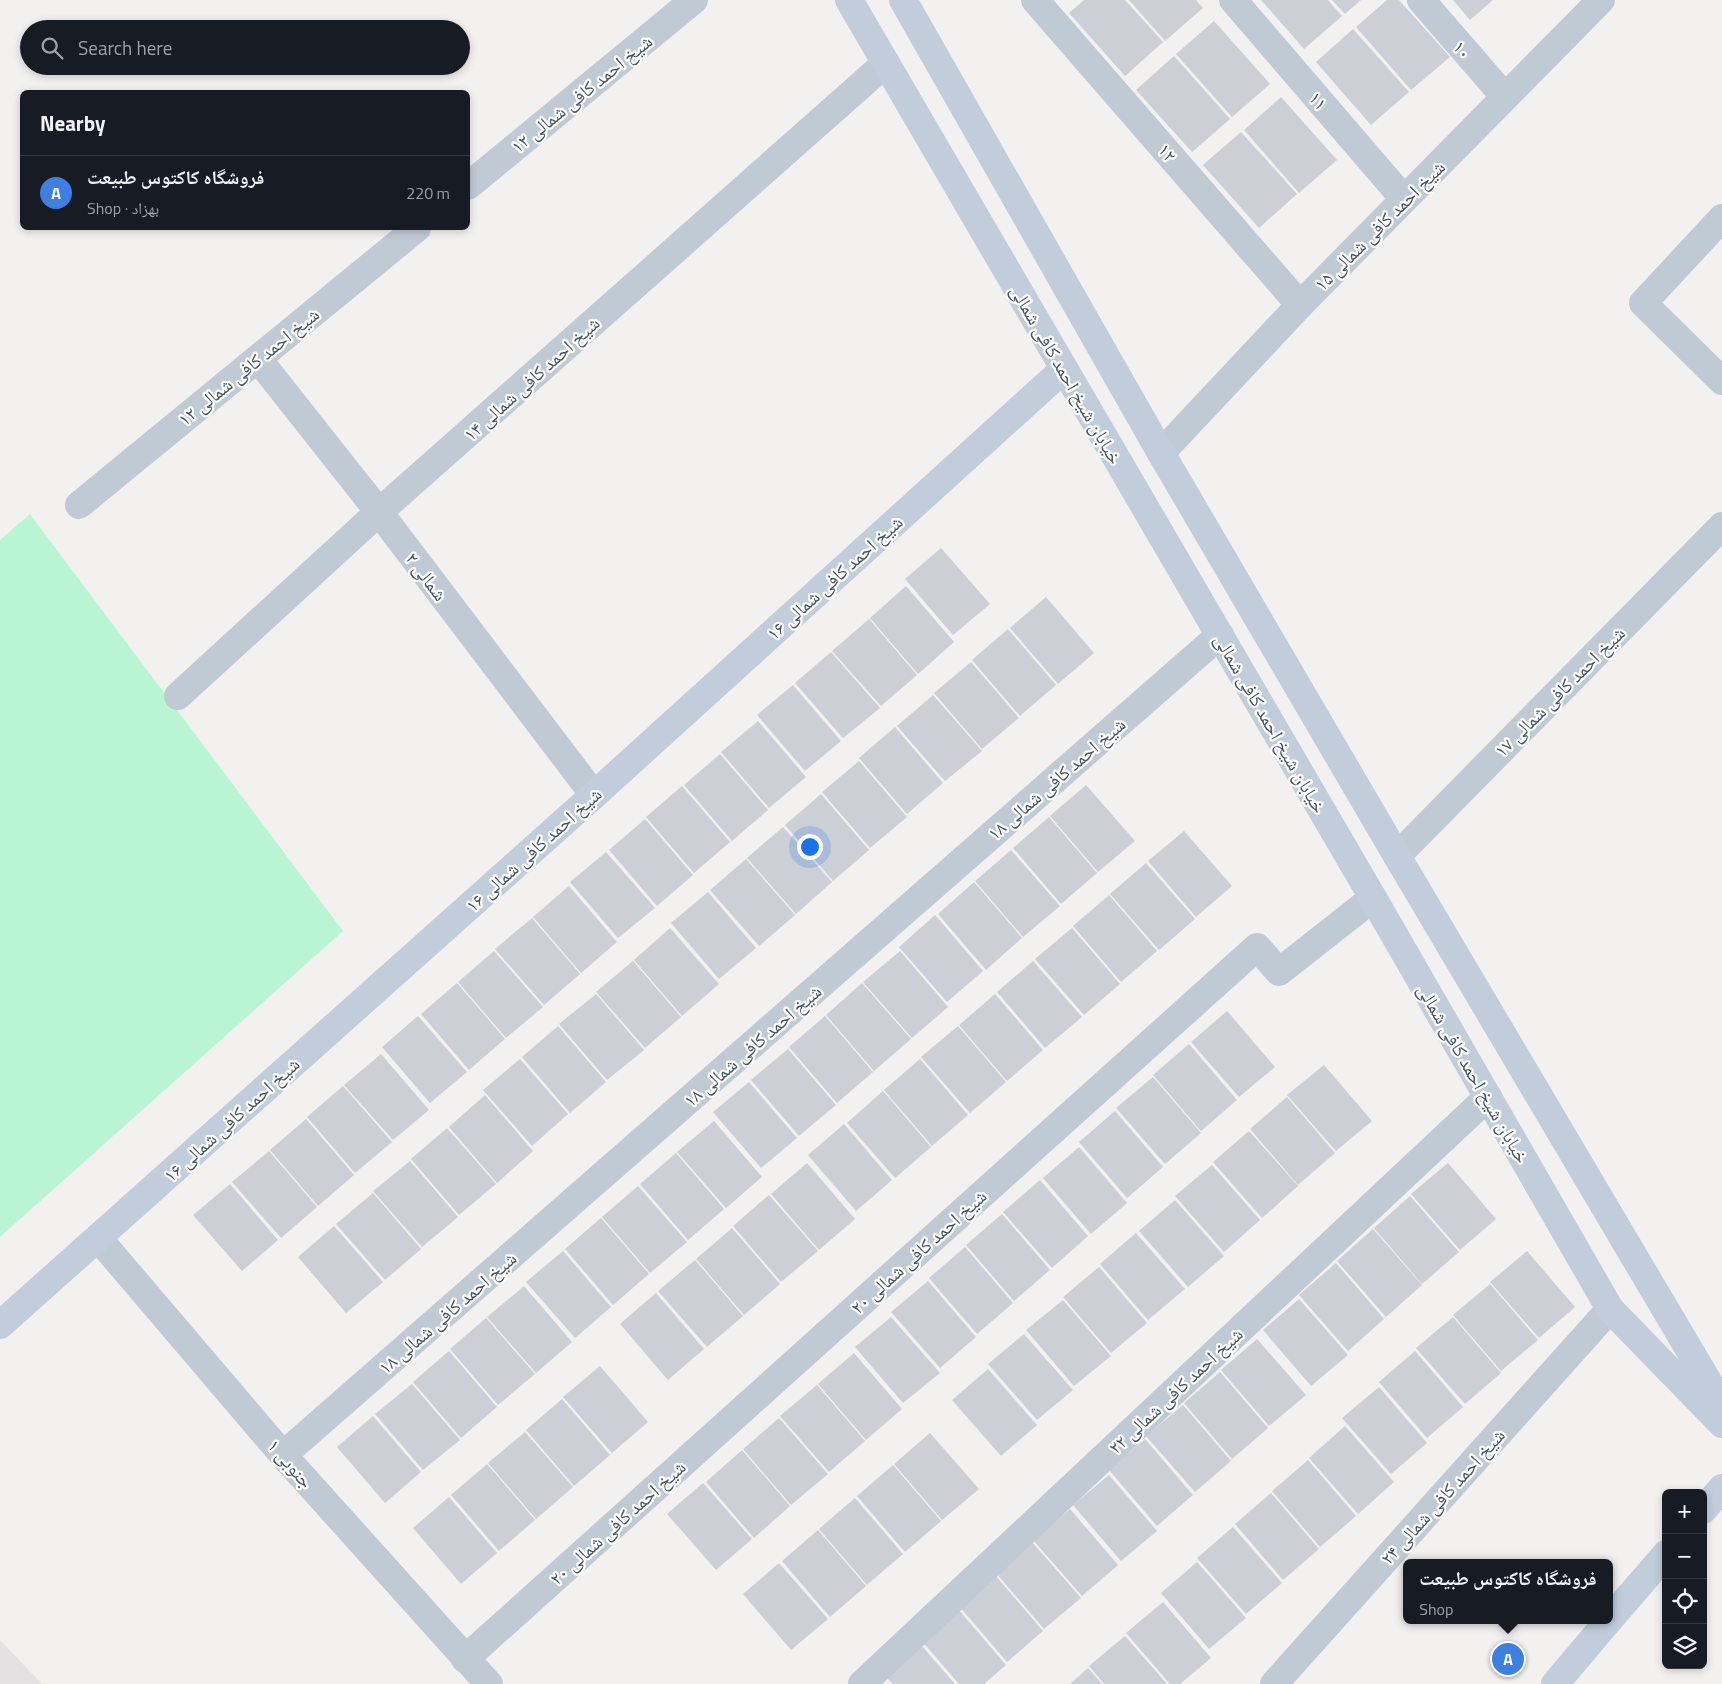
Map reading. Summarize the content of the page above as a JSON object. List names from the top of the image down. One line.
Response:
{"streets":{"street":["۱۰","شیخ احمد کافی شمالی ۱۲","۱۱","۱۲","شیخ احمد کافی شمالی ۱۵","خیابان شیخ احمد کافی شمالی","شیخ احمد کافی شمالی ۱۴","۲ شمالی","شیخ احمد کافی شمالی ۱۶","شیخ احمد کافی شمالی ۱۷","شیخ احمد کافی شمالی ۱۸","شیخ احمد کافی شمالی ۲۰","شیخ احمد کافی شمالی ۲۲","جنوبی ۱","شیخ احمد کافی شمالی ۲۴"]},"crossings":[["۱۰","شیخ احمد کافی شمالی ۱۵"],["شیخ احمد کافی شمالی ۱۲","۲ شمالی"],["۱۱","شیخ احمد کافی شمالی ۱۵"],["۱۲","شیخ احمد کافی شمالی ۱۵"],["خیابان شیخ احمد کافی شمالی","شیخ احمد کافی شمالی ۱۴"],["خیابان شیخ احمد کافی شمالی","شیخ احمد کافی شمالی ۱۶"],["خیابان شیخ احمد کافی شمالی","شیخ احمد کافی شمالی ۱۸"],["خیابان شیخ احمد کافی شمالی","شیخ احمد کافی شمالی ۲۰"],["خیابان شیخ احمد کافی شمالی","شیخ احمد کافی شمالی ۲۲"],["خیابان شیخ احمد کافی شمالی","شیخ احمد کافی شمالی ۲۴"],["شیخ احمد کافی شمالی ۱۴","۲ شمالی"],["۲ شمالی","شیخ احمد کافی شمالی ۱۶"],["شیخ احمد کافی شمالی ۱۶","جنوبی ۱"],["شیخ احمد کافی شمالی ۱۸","جنوبی ۱"],["شیخ احمد کافی شمالی ۲۰","جنوبی ۱"]],"page":{"search":"Search here","heading":"Nearby","list":[{"mark":"A","name":"فروشگاه کاکتوس طبیعت","note":"Shop · بهزاد","value":"220 m"}],"map_buttons":["+","−"],"popup":["فروشگاه کاکتوس طبیعت","Shop"],"pins":"A"}}
